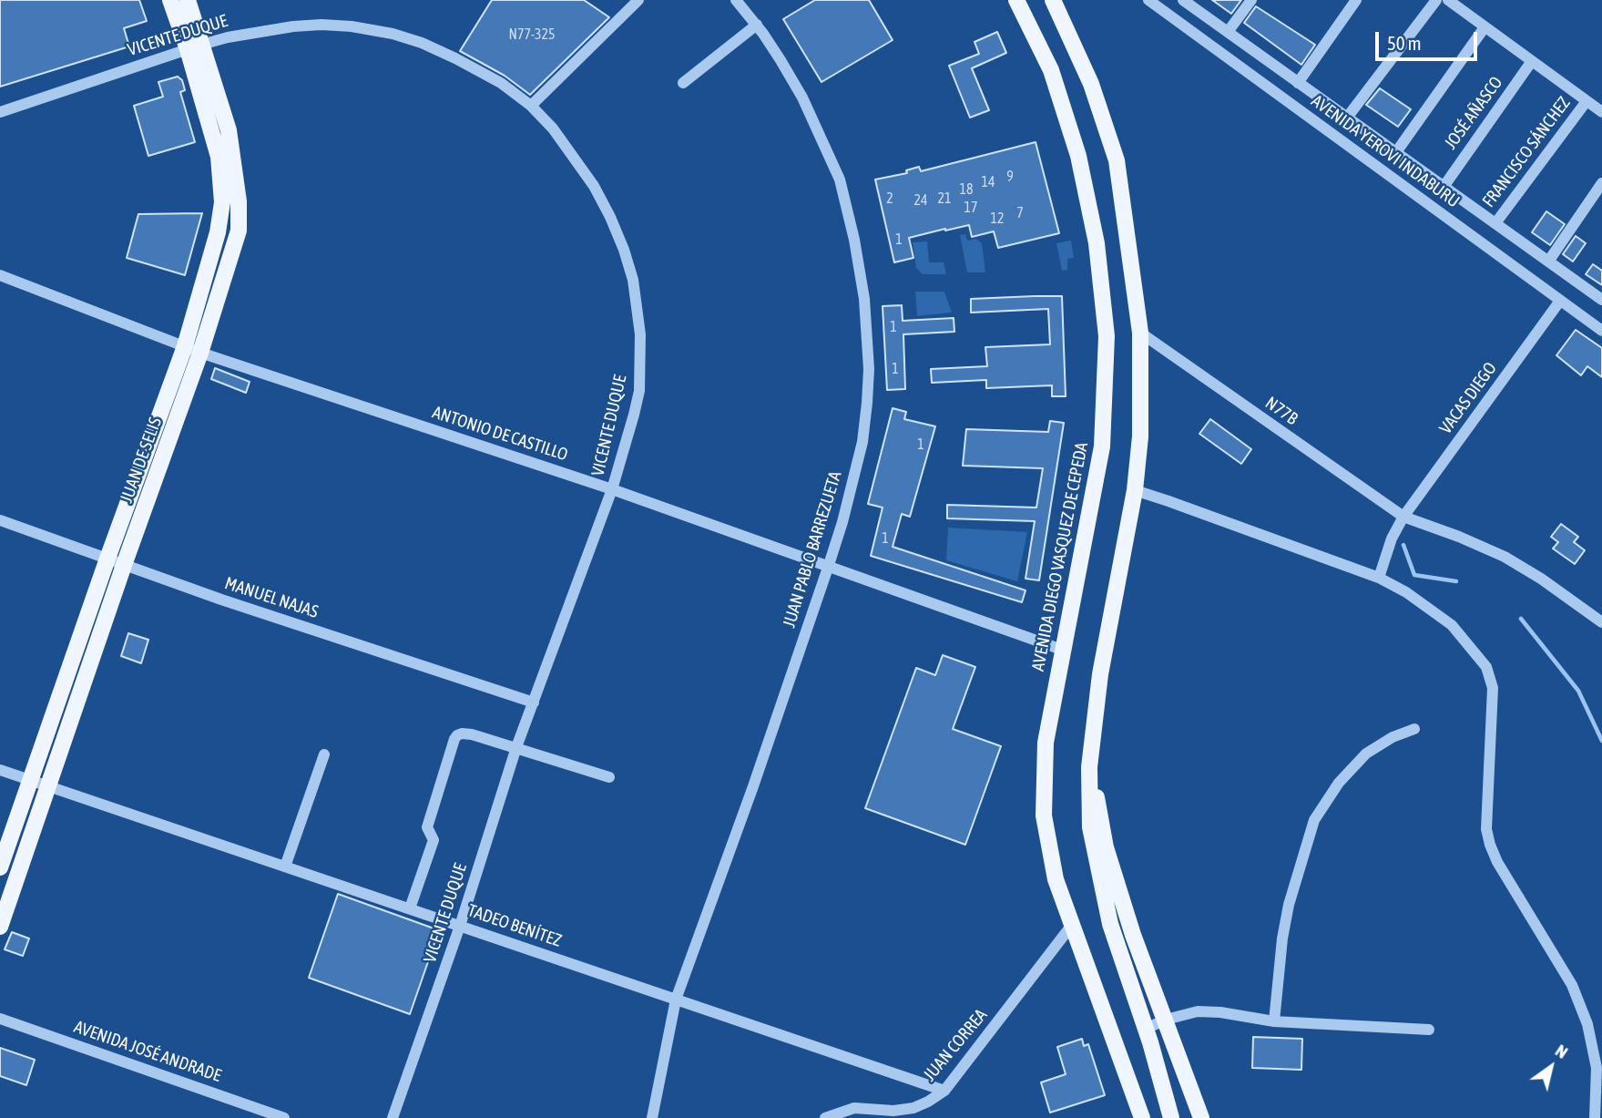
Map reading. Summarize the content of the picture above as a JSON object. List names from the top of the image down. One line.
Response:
{"streets":{"main road":["JUAN DE SELIS","AVENIDA DIEGO VASQUEZ DE CEPEDA"],"street":["VICENTE DUQUE","JOSÉ AÑASCO","AVENIDA YEROVI INDABURU","FRANCISCO SÁNCHEZ","VACAS DIEGO","N77B","ANTONIO DE CASTILLO","JUAN PABLO BARREZUETA","MANUEL NAJAS","TADEO BENÍTEZ","JUAN CORREA","AVENIDA JOSÉ ANDRADE"]},"crossings":[["VICENTE DUQUE","ANTONIO DE CASTILLO"],["VICENTE DUQUE","JUAN DE SELIS"],["VICENTE DUQUE","MANUEL NAJAS"],["VICENTE DUQUE","TADEO BENÍTEZ"],["JOSÉ AÑASCO","AVENIDA YEROVI INDABURU"],["AVENIDA YEROVI INDABURU","FRANCISCO SÁNCHEZ"],["AVENIDA YEROVI INDABURU","VACAS DIEGO"],["VACAS DIEGO","N77B"],["ANTONIO DE CASTILLO","JUAN DE SELIS"],["ANTONIO DE CASTILLO","JUAN PABLO BARREZUETA"],["ANTONIO DE CASTILLO","AVENIDA DIEGO VASQUEZ DE CEPEDA"],["JUAN DE SELIS","MANUEL NAJAS"],["JUAN DE SELIS","TADEO BENÍTEZ"],["JUAN PABLO BARREZUETA","TADEO BENÍTEZ"],["AVENIDA DIEGO VASQUEZ DE CEPEDA","JUAN CORREA"],["TADEO BENÍTEZ","JUAN CORREA"]],"house_numbers":["N77-325","9","14","18","2","21","24","17","7","12","1","1","1","1","1"],"scale_bar":"50 m","north":"top right"}
